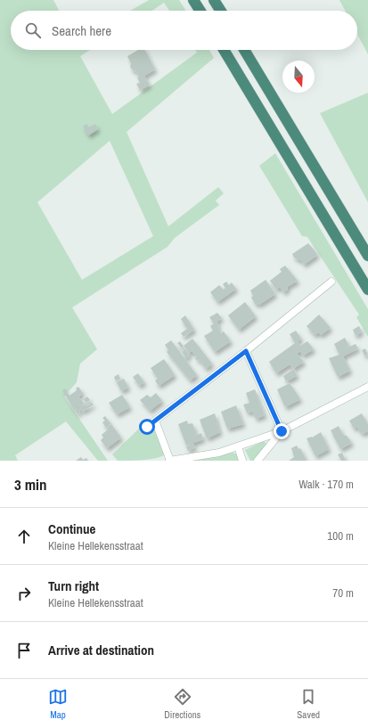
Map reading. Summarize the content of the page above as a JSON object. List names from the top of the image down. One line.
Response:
{"north":"bottom","page":{"search":"Search here","heading":["3 min","Walk · 170 m"],"list":[["Continue","Kleine Hellekensstraat","100 m"],["Turn right","Kleine Hellekensstraat","70 m"],"Arrive at destination"],"nav":["Map","Directions","Saved"]}}
